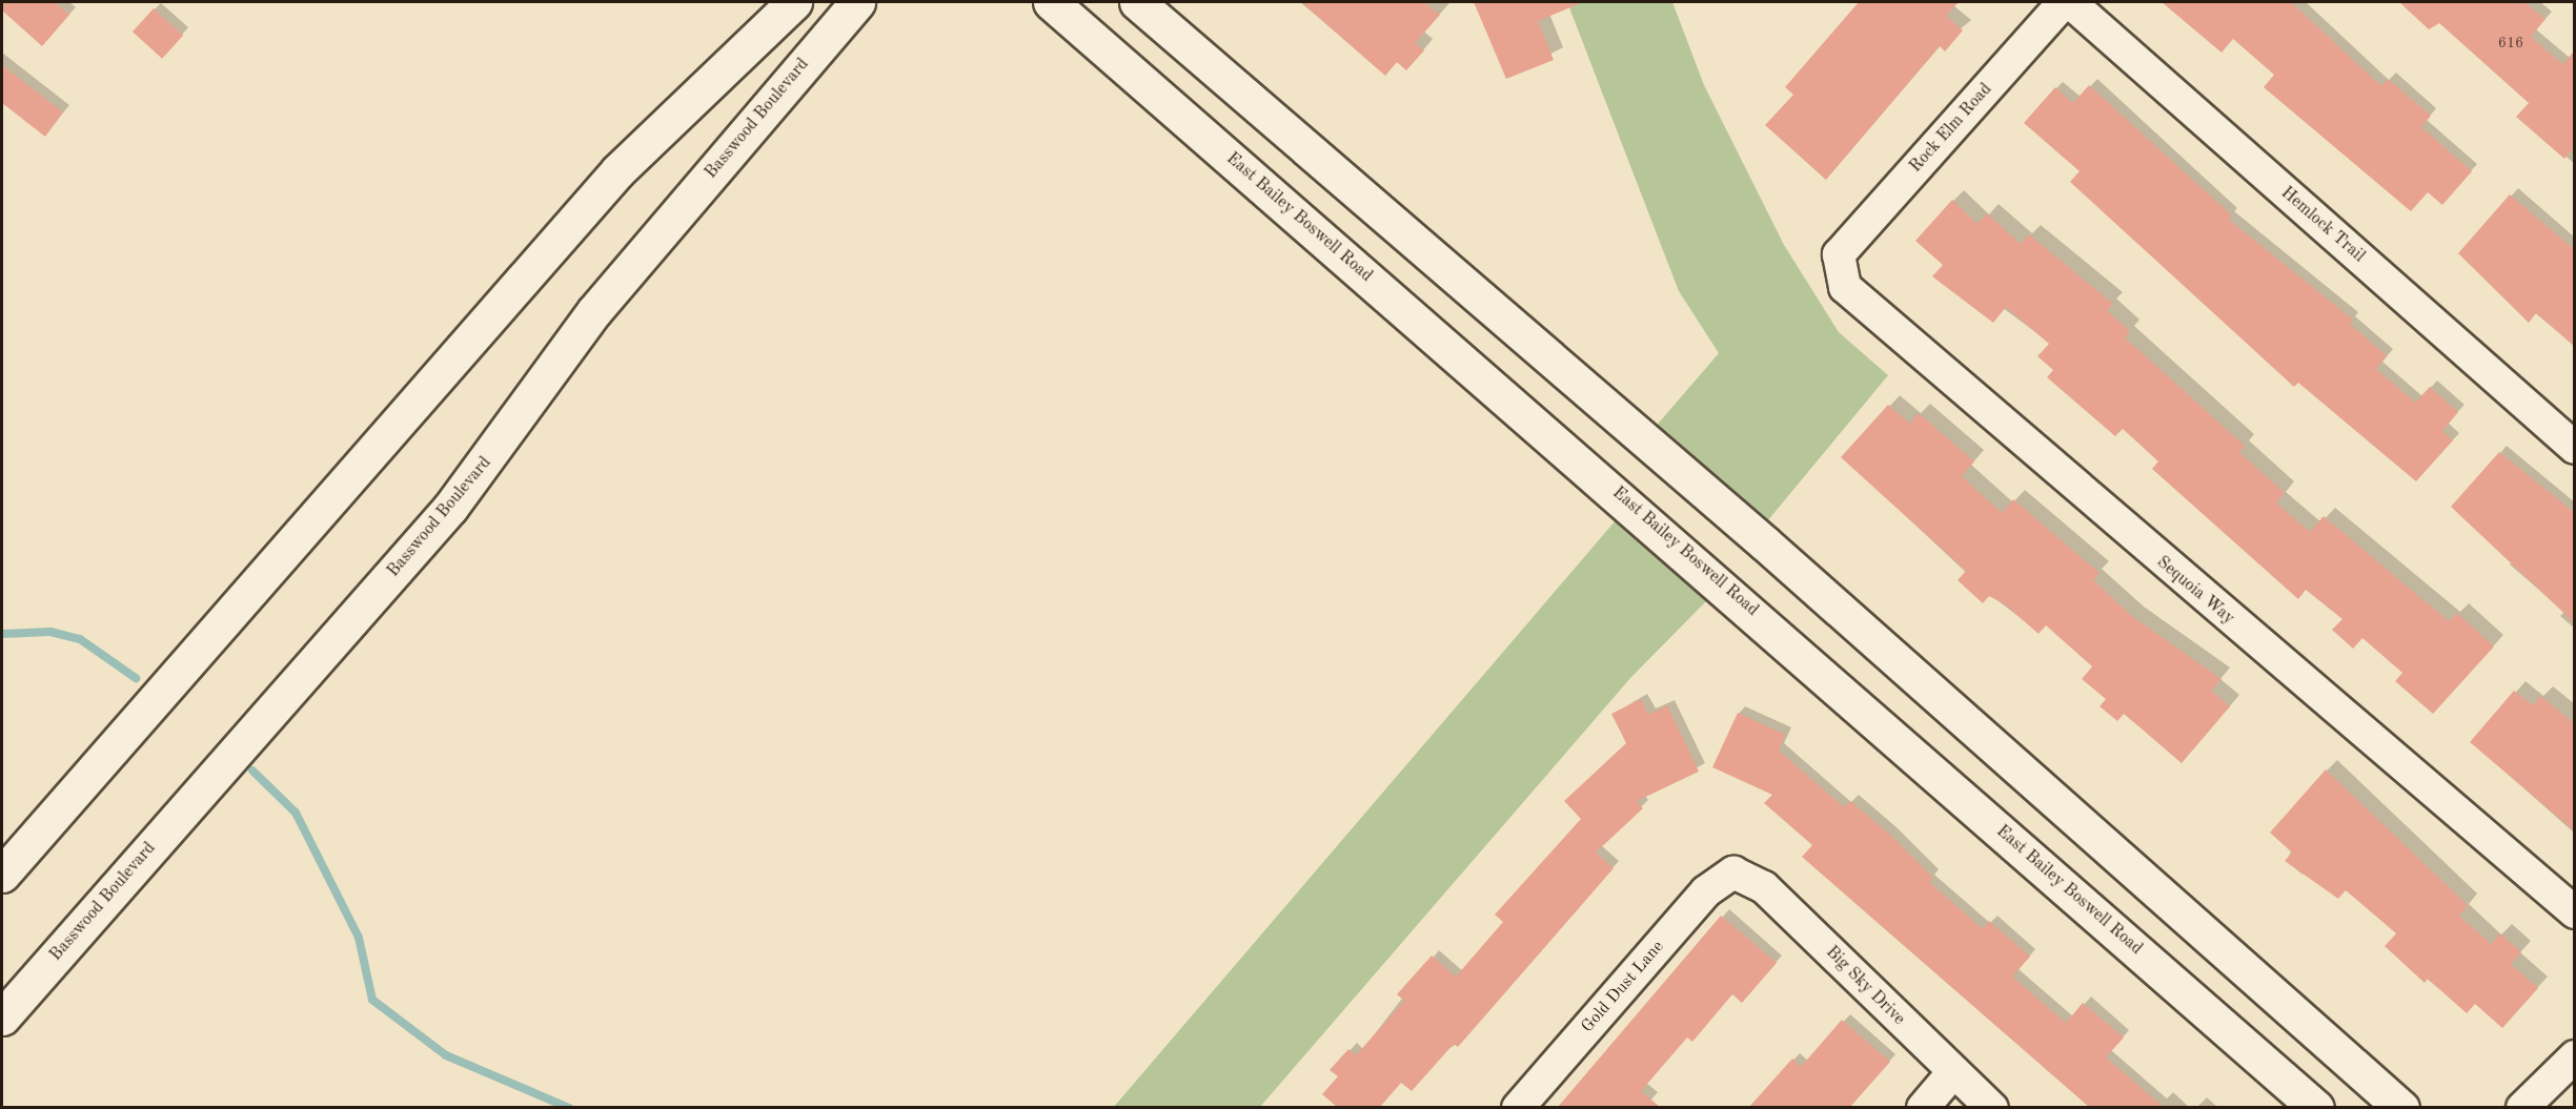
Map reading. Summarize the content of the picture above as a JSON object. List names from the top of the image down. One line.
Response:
{"streets":{"main road":["Basswood Boulevard","East Bailey Boswell Road"],"street":["Rock Elm Road","Hemlock Trail","Sequoia Way","Big Sky Drive","Gold Dust Lane"]},"crossings":[["Rock Elm Road","Sequoia Way"],["Big Sky Drive","Gold Dust Lane"]],"house_numbers":["616"]}
